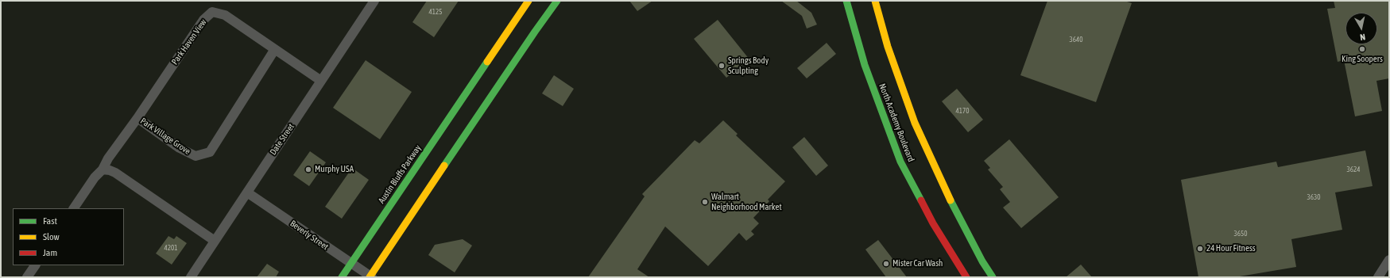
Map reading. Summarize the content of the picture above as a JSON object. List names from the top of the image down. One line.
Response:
{"streets":{"main road":["North Academy Boulevard","Austin Bluffs Parkway"],"street":["Park Haven View","Park Village Grove","Date Street","Beverly Street"]},"crossings":[["Park Haven View","Park Village Grove"],["Park Haven View","Date Street"],["Date Street","Beverly Street"],["Austin Bluffs Parkway","Beverly Street"]],"places":["King Soopers","Springs Body Sculpting","Murphy USA","Walmart Neighborhood Market","24 Hour Fitness","Mister Car Wash"],"house_numbers":["4125","3640","4170","3624","3630","3650","4201"],"legend":["Fast","Slow","Jam"],"north":"bottom"}
